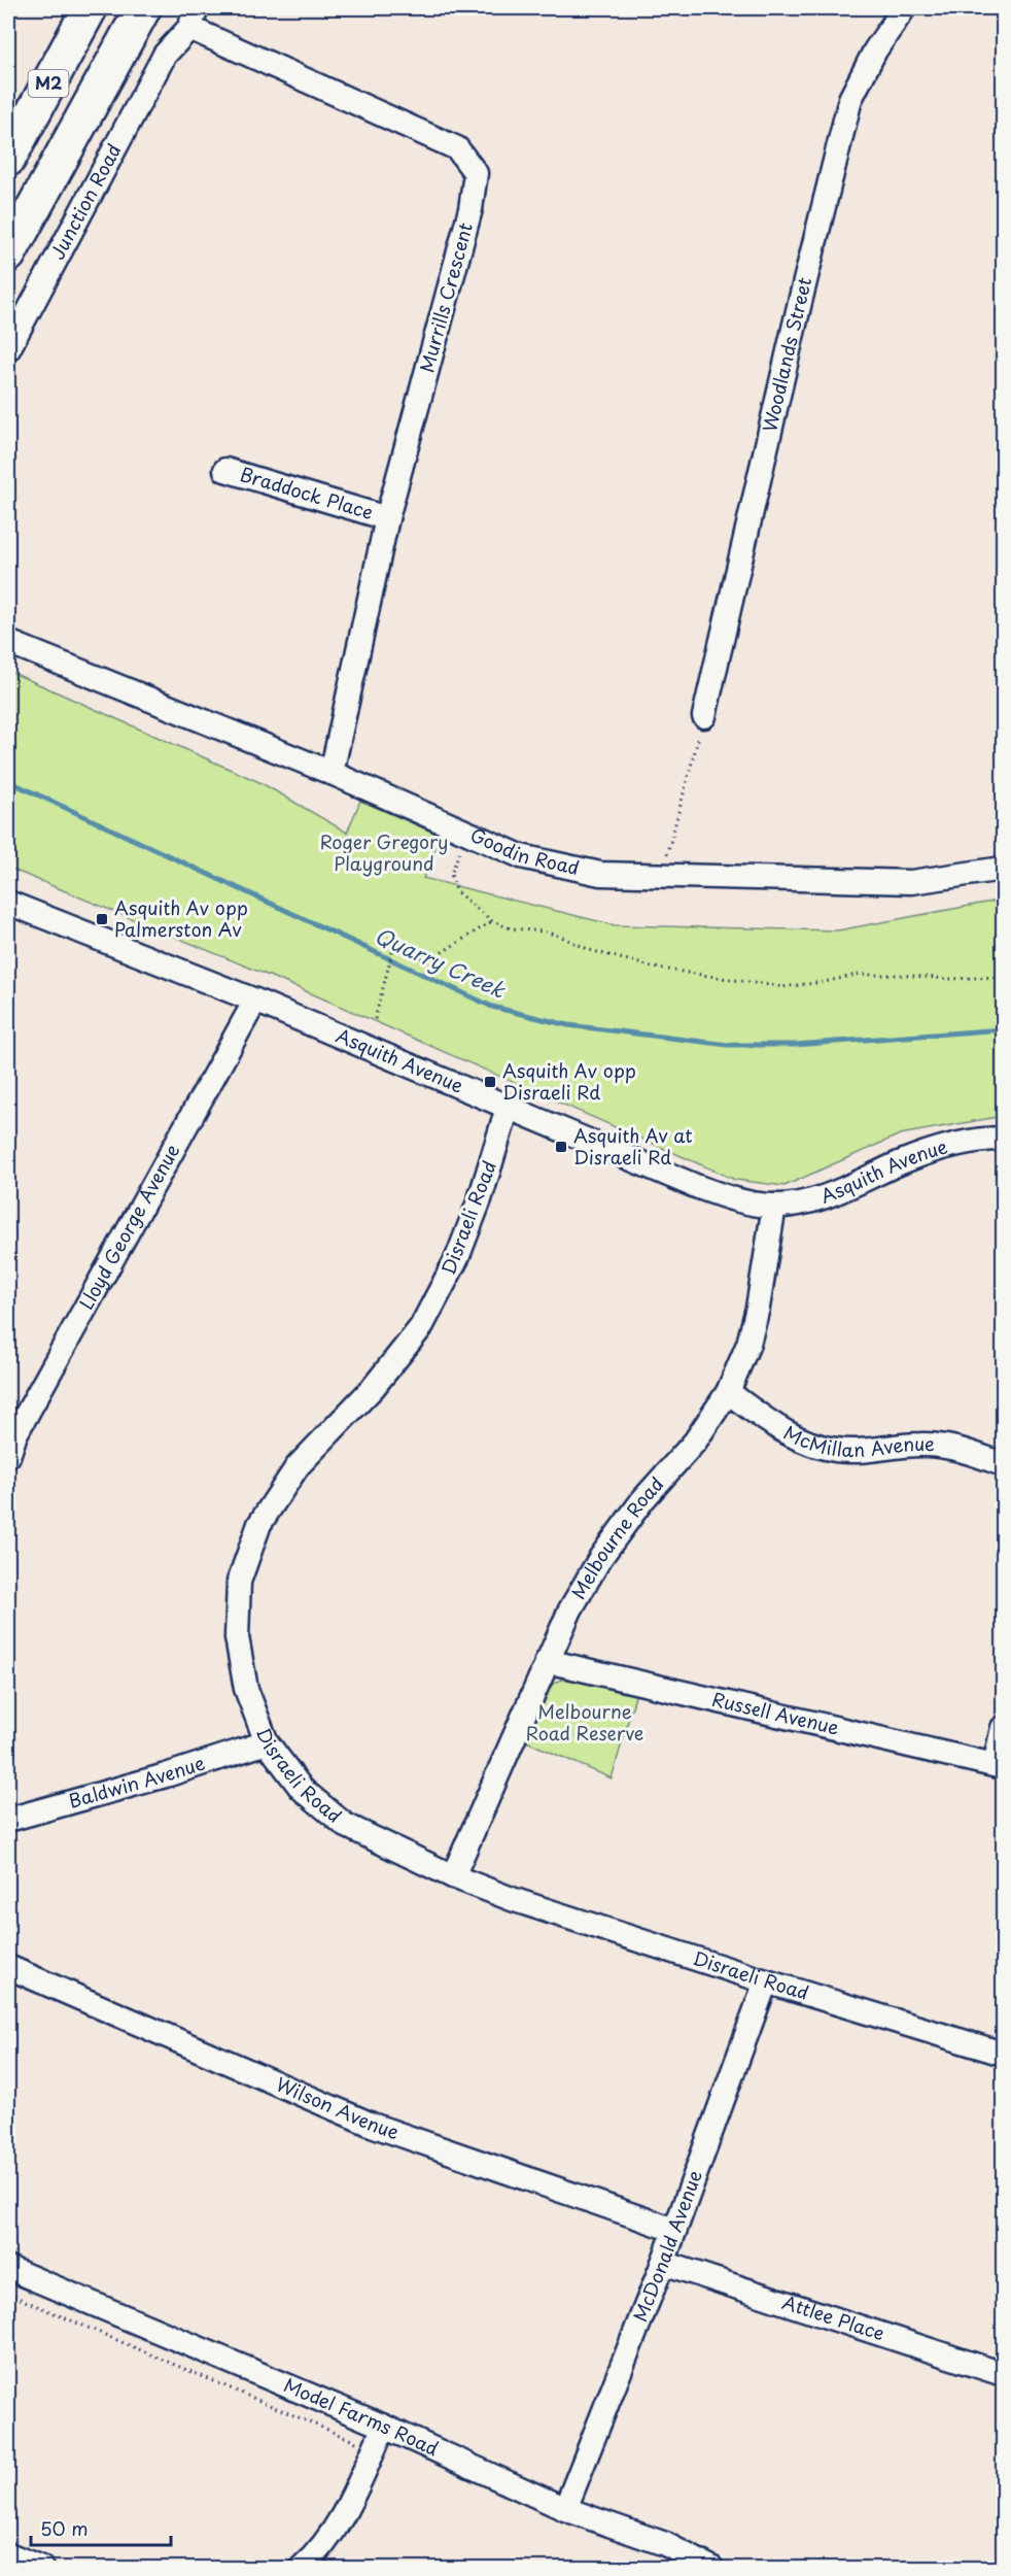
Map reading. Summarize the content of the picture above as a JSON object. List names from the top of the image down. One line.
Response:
{"streets":{"highway":["M2"],"street":["Junction Road","Murrills Crescent","Woodlands Street","Braddock Place","Goodin Road","Asquith Avenue","Disraeli Road","Lloyd George Avenue","McMillan Avenue","Melbourne Road","Russell Avenue","Baldwin Avenue","Wilson Avenue","McDonald Avenue","Attlee Place","Model Farms Road"]},"crossings":[["Junction Road","Murrills Crescent"],["Murrills Crescent","Braddock Place"],["Murrills Crescent","Goodin Road"],["Asquith Avenue","Disraeli Road"],["Asquith Avenue","Lloyd George Avenue"],["Asquith Avenue","Melbourne Road"],["Disraeli Road","Melbourne Road"],["Disraeli Road","Baldwin Avenue"],["Disraeli Road","McDonald Avenue"],["McMillan Avenue","Melbourne Road"],["Melbourne Road","Russell Avenue"],["Wilson Avenue","McDonald Avenue"],["McDonald Avenue","Attlee Place"],["McDonald Avenue","Model Farms Road"]],"water":["Quarry Creek"],"parks":["Roger Gregory Playground","Melbourne Road Reserve"],"places":{"transit":["Asquith Av opp Palmerston Av","Asquith Av opp Disraeli Rd","Asquith Av at Disraeli Rd"]},"scale_bar":"50 m"}
